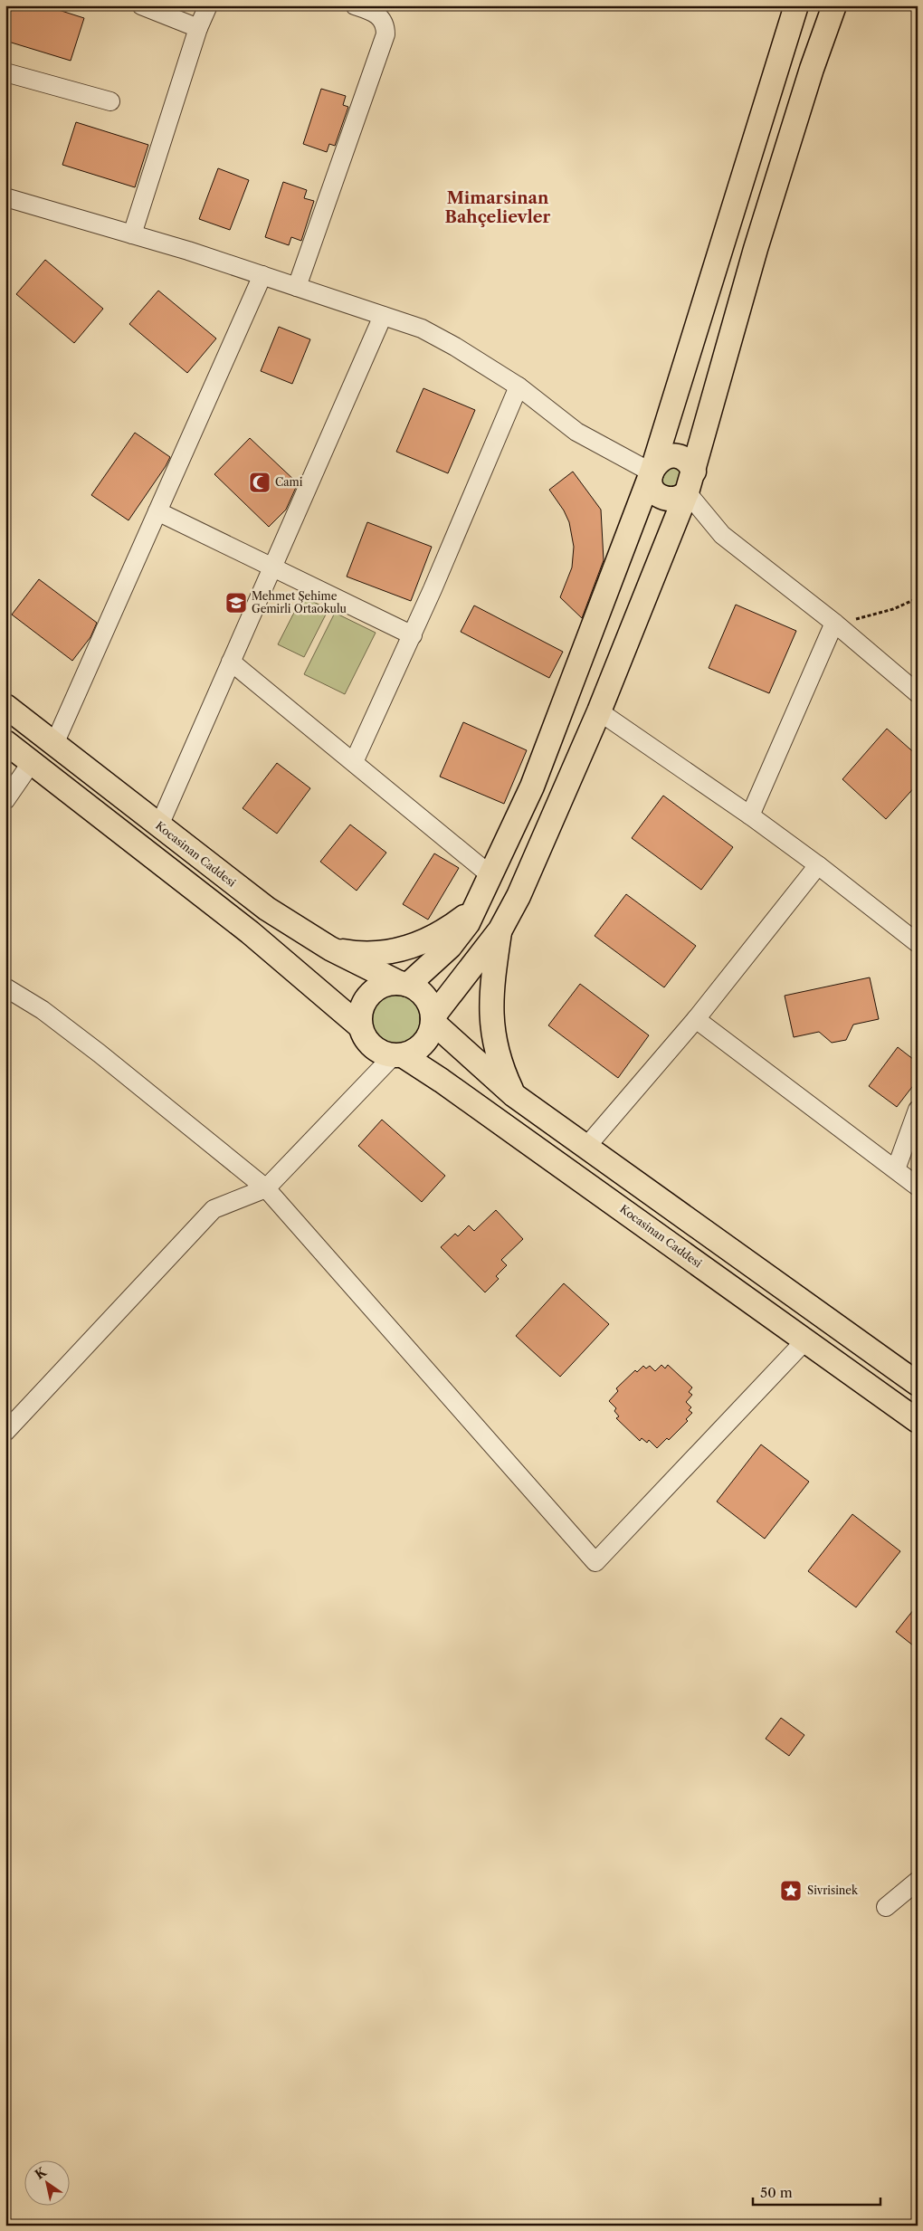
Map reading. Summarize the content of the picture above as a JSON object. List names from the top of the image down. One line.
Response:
{"streets":{"main road":["Kocasinan Caddesi"]},"districts":["Mimarsinan Bahçelievler"],"places":{"mosque":["Cami"],"school or university":["Mehmet Şehime Gemirli Ortaokulu"],"place":["Sivrisinek"]},"scale_bar":"50 m","north":"top left"}
